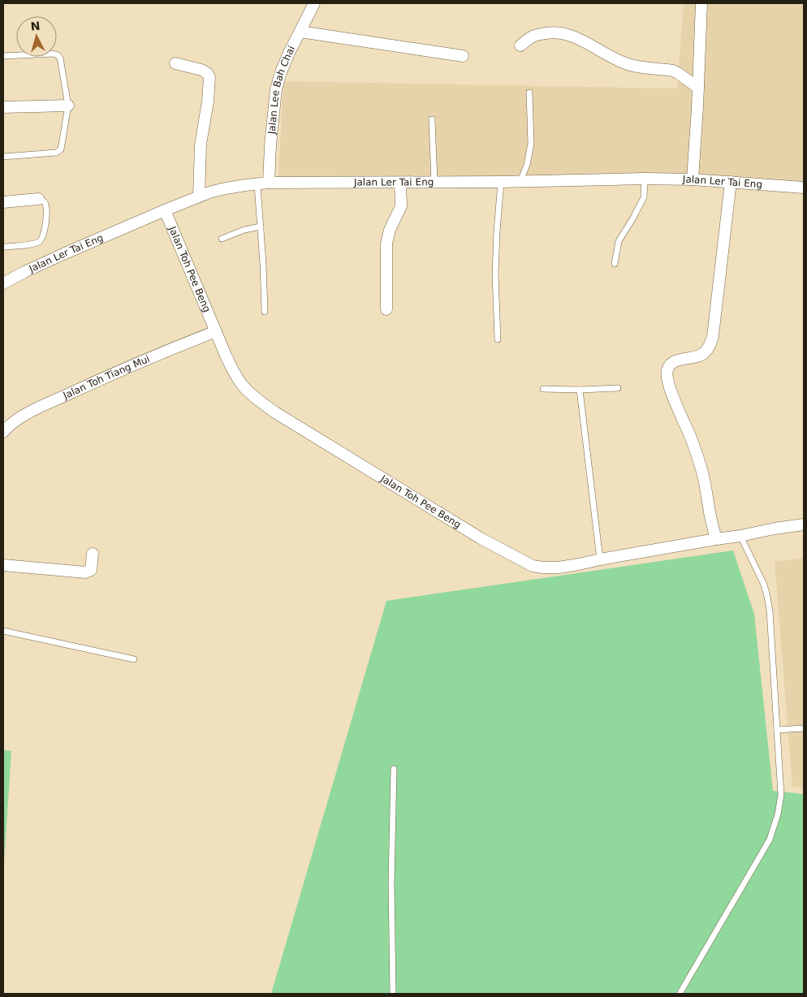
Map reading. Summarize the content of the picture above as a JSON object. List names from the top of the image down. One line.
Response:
{"streets":{"street":["Jalan Lee Bah Chai","Jalan Ler Tai Eng","Jalan Toh Pee Beng","Jalan Toh Tiang Mui"]},"crossings":[["Jalan Lee Bah Chai","Jalan Ler Tai Eng"],["Jalan Ler Tai Eng","Jalan Toh Pee Beng"],["Jalan Toh Pee Beng","Jalan Toh Tiang Mui"]],"north":"top"}
